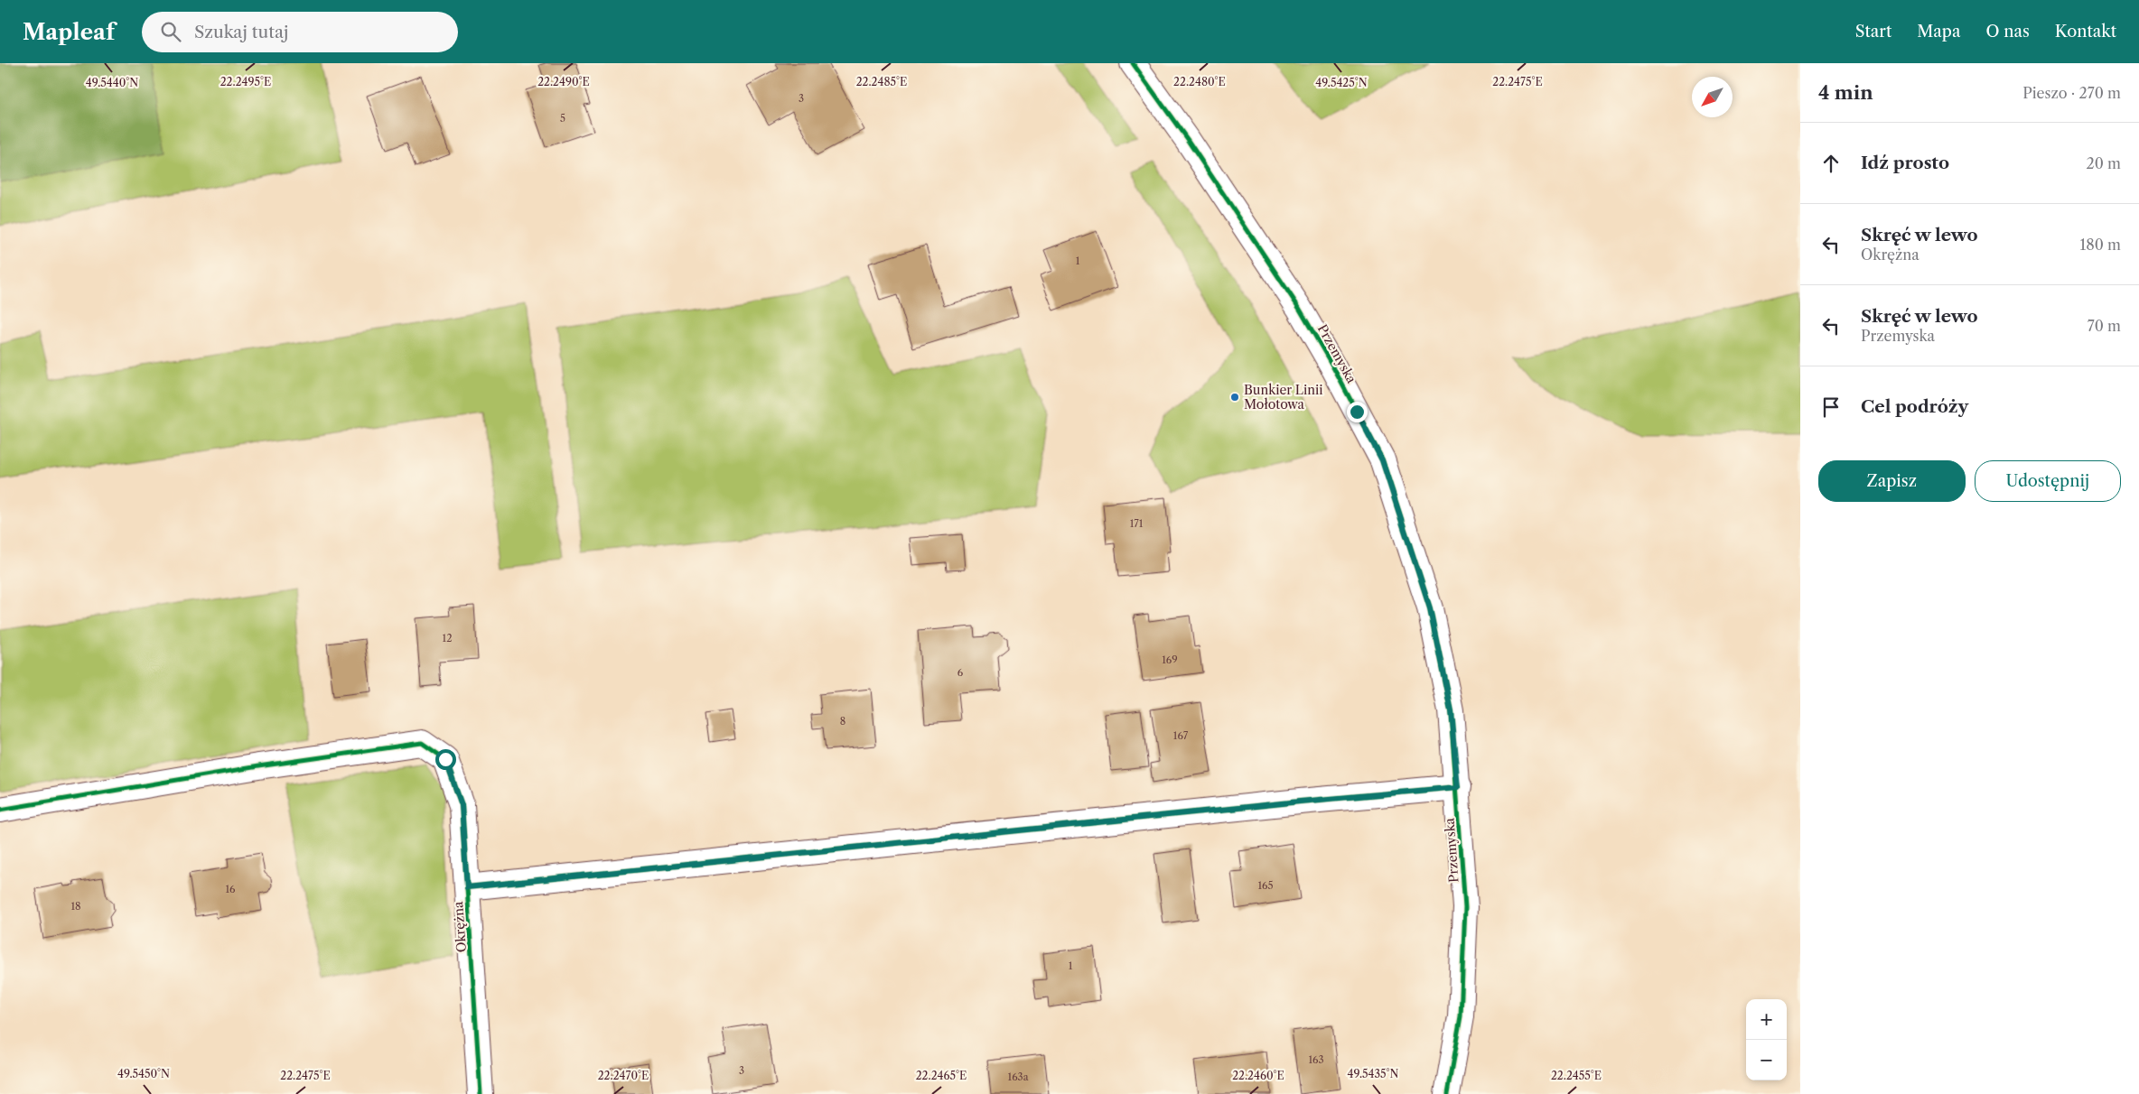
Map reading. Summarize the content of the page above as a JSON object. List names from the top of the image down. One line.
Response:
{"streets":{"street":["Przemyska","Okrężna"]},"crossings":[["Przemyska","Okrężna"]],"places":["Bunkier Linii Mołotowa"],"house_numbers":["3","5","1","171","12","169","6","8","167","165","16","18","1","163","3","163a"],"north":"bottom left","page":{"header":"Mapleaf","search":"Szukaj tutaj","nav":["Start","Mapa","O nas","Kontakt"],"heading":["4 min","Pieszo · 270 m"],"list":[["Idź prosto","20 m"],["Skręć w lewo","Okrężna","180 m"],["Skręć w lewo","Przemyska","70 m"],"Cel podróży"],"buttons":["Zapisz","Udostępnij"],"map_buttons":["+","−"]},"coordinates":["22.2490°E","22.2495°E","22.2485°E","22.2480°E","22.2475°E","49.5425°N","49.5440°N","49.5450°N","49.5435°N","22.2470°E","22.2465°E","22.2460°E","22.2455°E"]}
